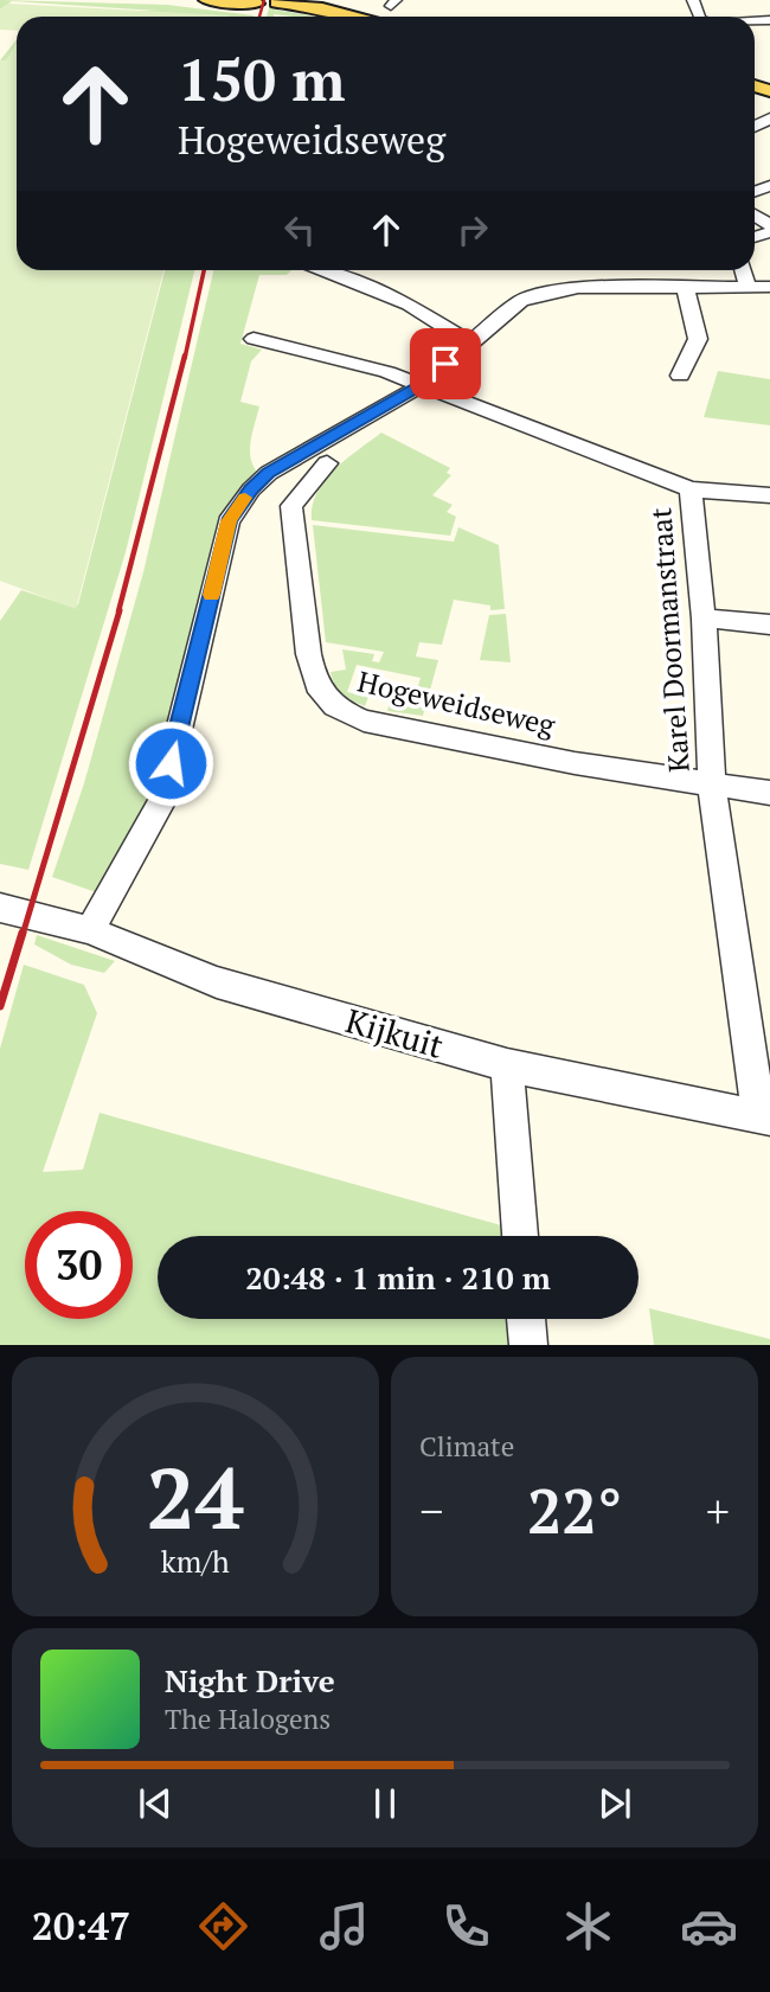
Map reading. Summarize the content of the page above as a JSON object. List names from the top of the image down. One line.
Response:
{"streets":{"street":["Karel Doormanstraat","Hogeweidseweg","Kijkuit"]},"crossings":[["Karel Doormanstraat","Hogeweidseweg"],["Karel Doormanstraat","Kijkuit"]],"page":{"turn":["150 m","Hogeweidseweg"],"limit":"30","trip":"20:48 · 1 min · 210 m","tile":"Climate","heat":["−","22°","+"],"song":["Night Drive","The Halogens"],"tabs":"20:47","gauge":["24","km/h"]}}
